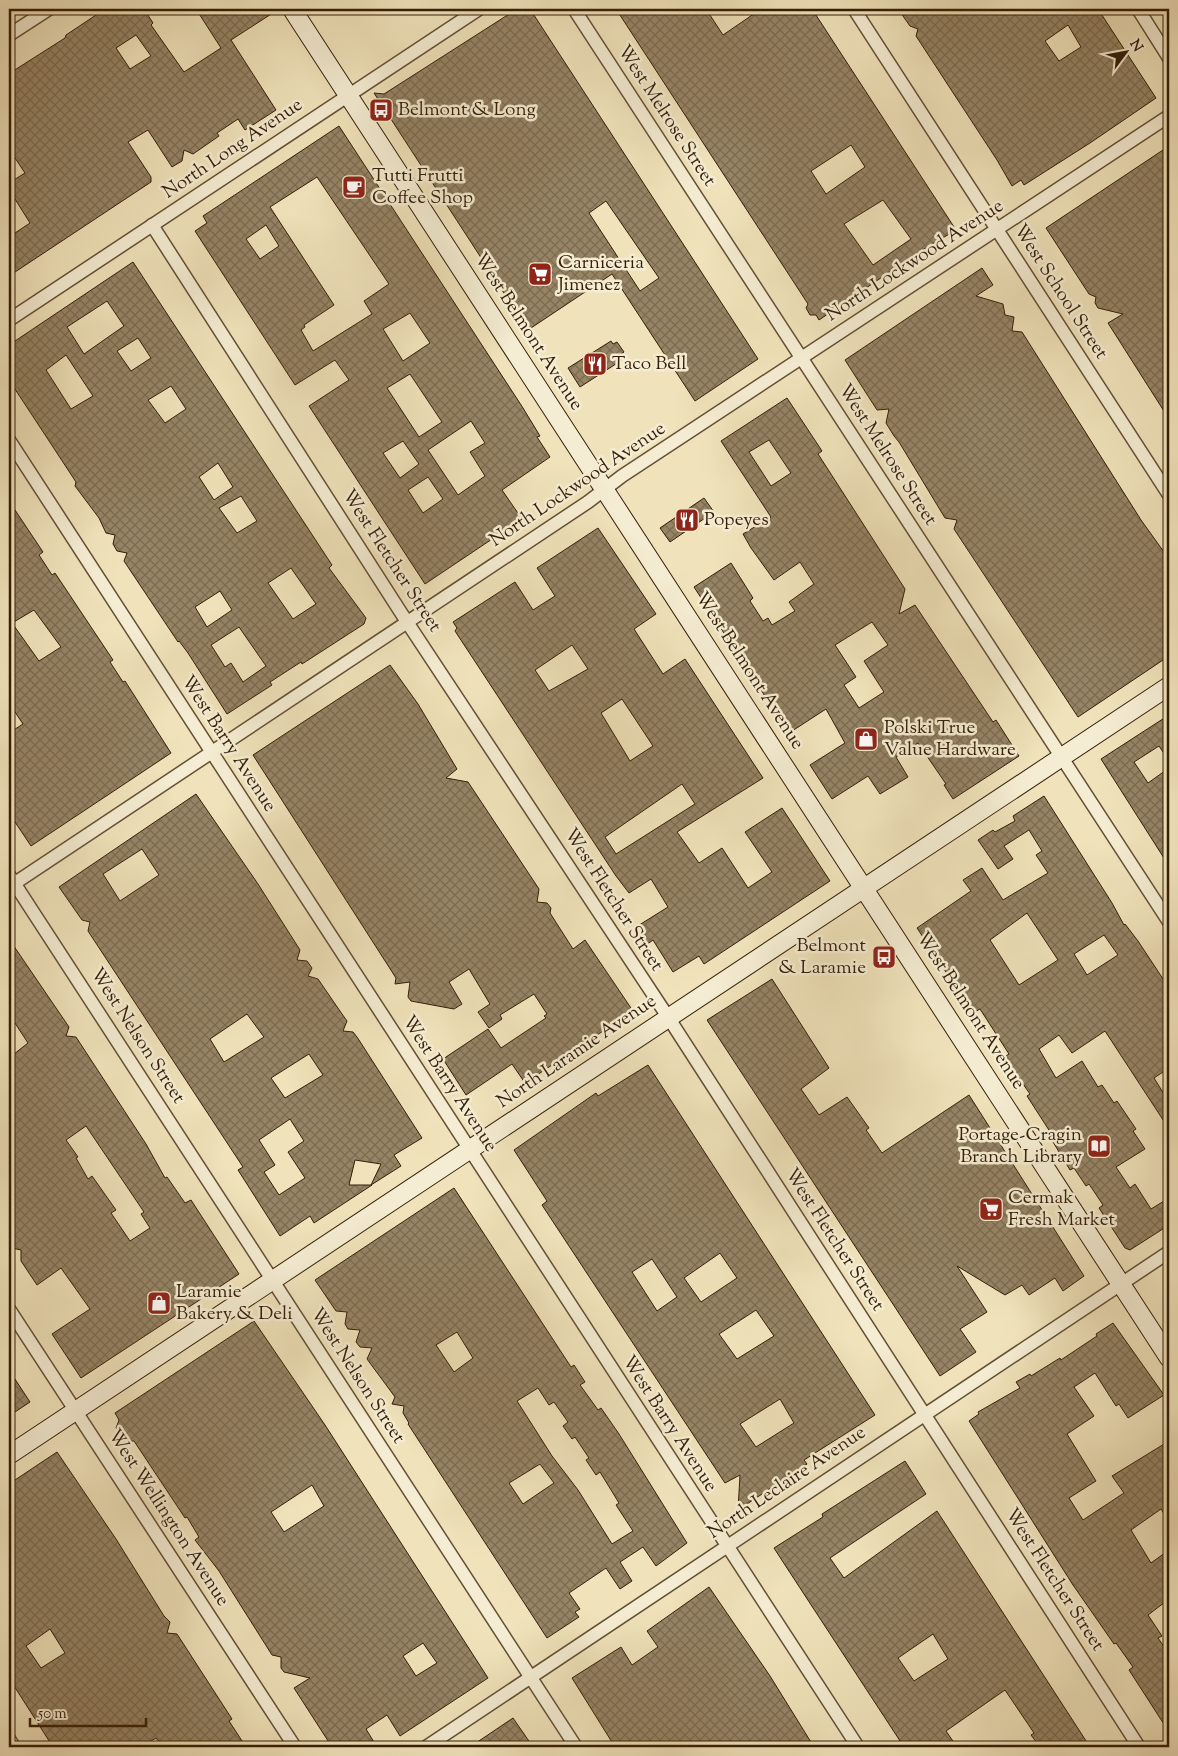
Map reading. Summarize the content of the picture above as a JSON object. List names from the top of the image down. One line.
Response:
{"streets":{"main road":["West Belmont Avenue","North Laramie Avenue"],"street":["West Melrose Street","North Long Avenue","North Lockwood Avenue","West School Street","West Fletcher Street","West Barry Avenue","West Nelson Street","North Leclaire Avenue","West Wellington Avenue"]},"crossings":[["West Melrose Street","North Lockwood Avenue"],["West Melrose Street","North Laramie Avenue"],["North Long Avenue","West Belmont Avenue"],["North Long Avenue","West Fletcher Street"],["North Lockwood Avenue","West School Street"],["North Lockwood Avenue","West Belmont Avenue"],["North Lockwood Avenue","West Fletcher Street"],["North Lockwood Avenue","West Barry Avenue"],["North Lockwood Avenue","West Nelson Street"],["West Belmont Avenue","North Laramie Avenue"],["West Belmont Avenue","North Leclaire Avenue"],["West Fletcher Street","North Laramie Avenue"],["West Fletcher Street","North Leclaire Avenue"],["West Barry Avenue","North Laramie Avenue"],["West Barry Avenue","North Leclaire Avenue"],["West Nelson Street","North Laramie Avenue"],["West Nelson Street","North Leclaire Avenue"],["North Laramie Avenue","West Wellington Avenue"]],"places":{"bus stop":["Belmont & Long","Belmont & Laramie"],"cafe":["Tutti Frutti Coffee Shop"],"supermarket":["Carniceria Jimenez","Cermak Fresh Market"],"restaurant":["Taco Bell","Popeyes"],"shop":["Polski True Value Hardware","Laramie Bakery & Deli"],"library":["Portage-Cragin Branch Library"]},"scale_bar":"50 m","north":"top right"}
